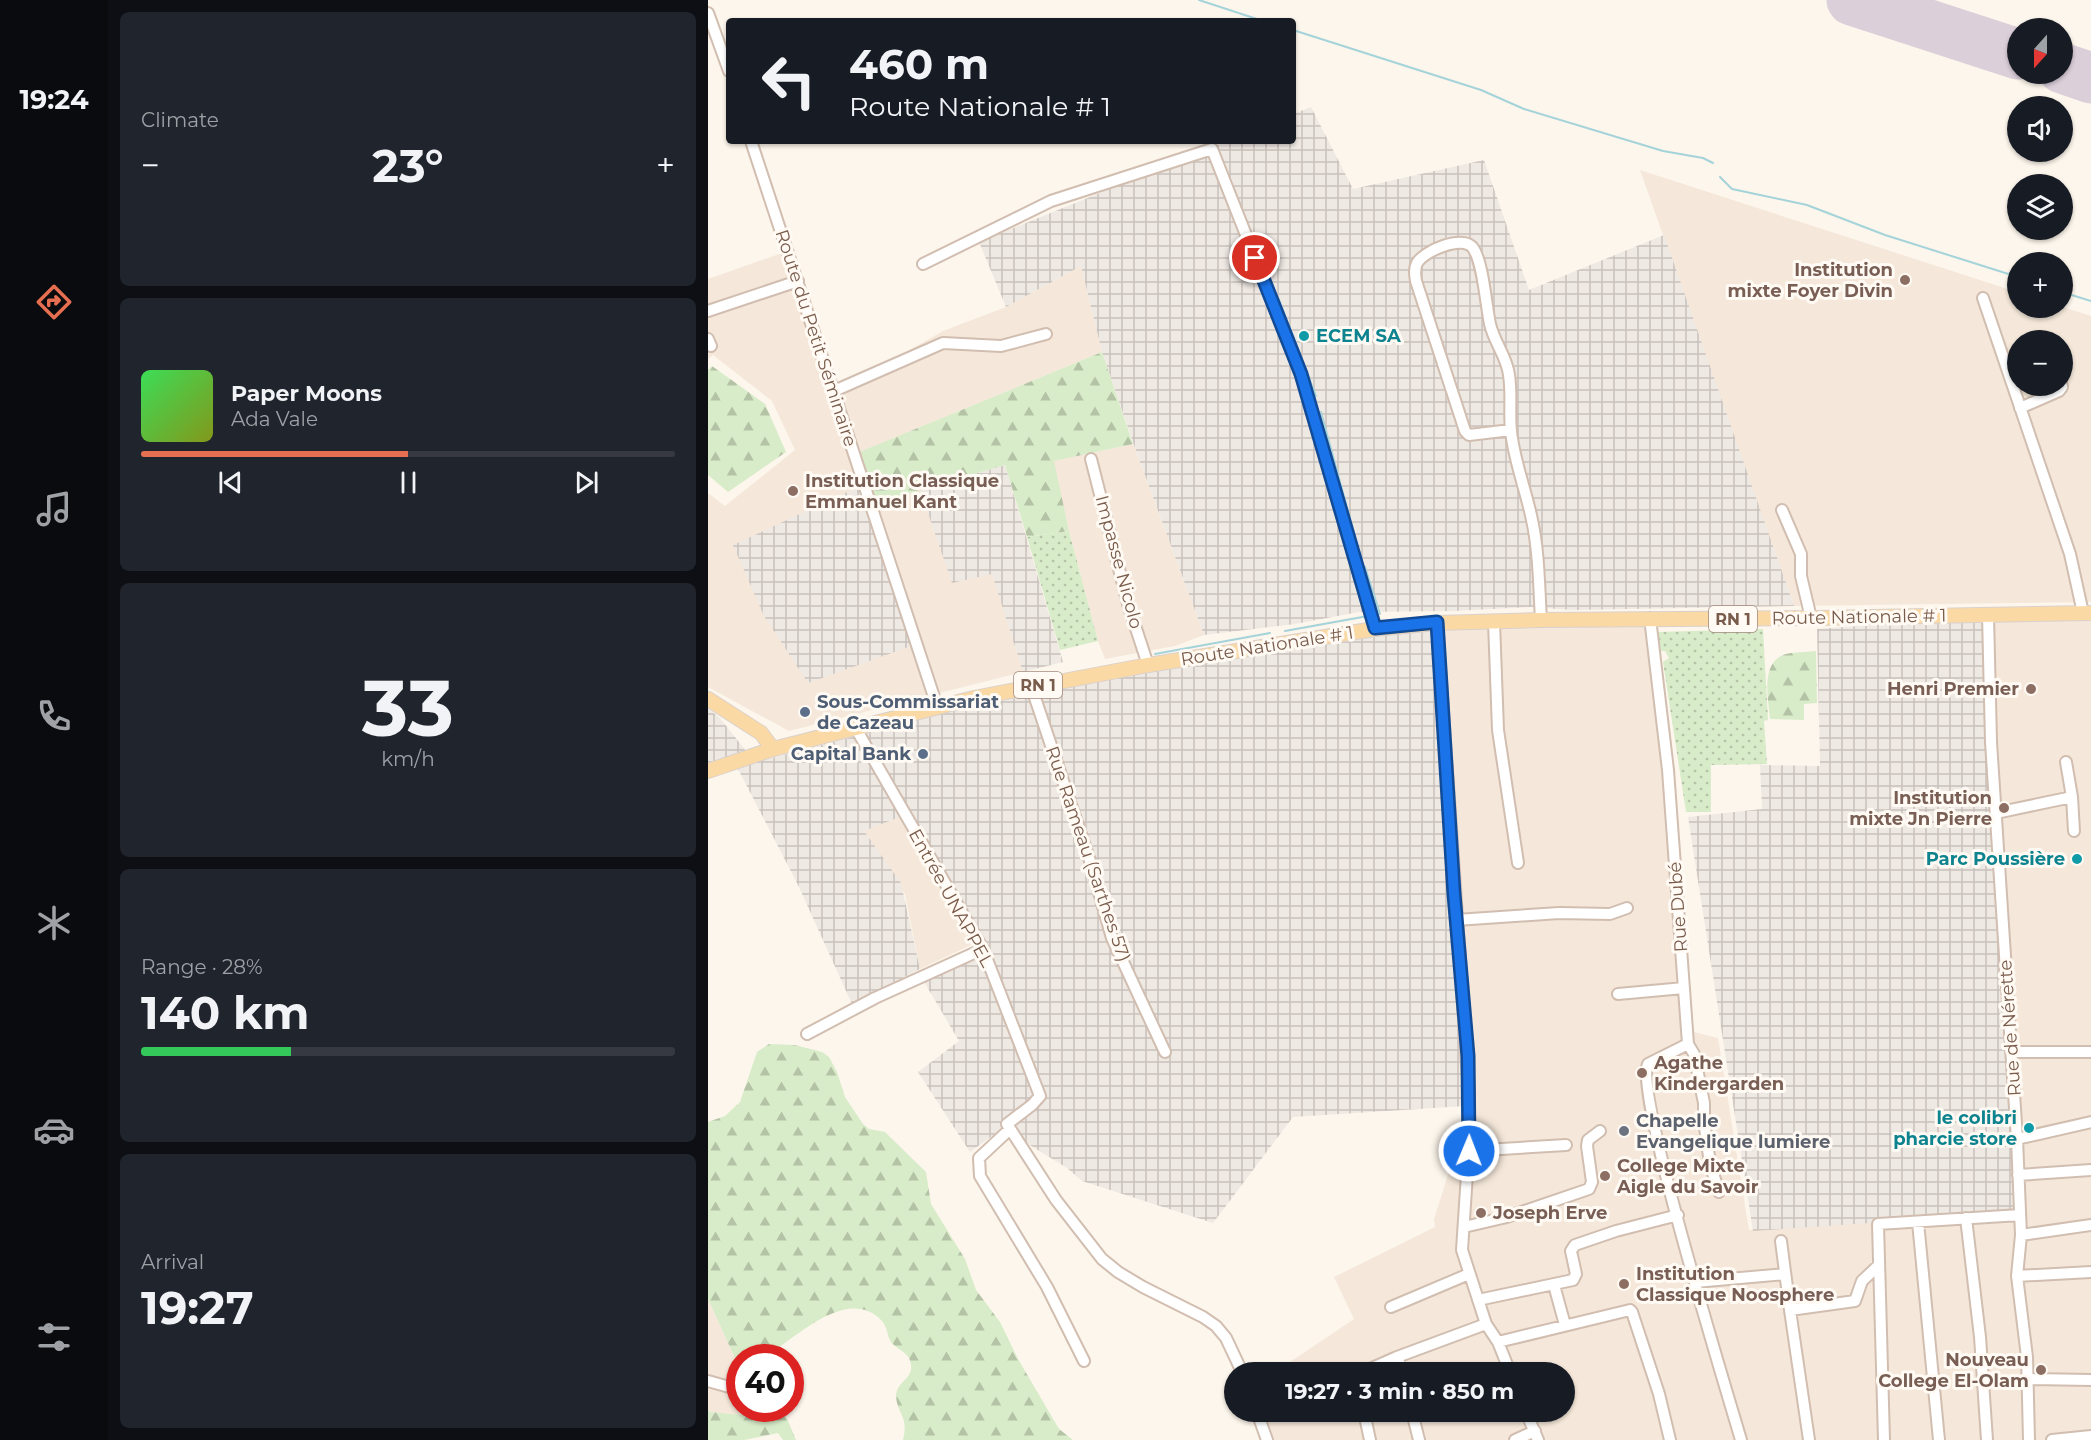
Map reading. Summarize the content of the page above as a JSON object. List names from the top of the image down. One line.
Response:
{"streets":{"main road":["Route Nationale # 1","RN 1"],"street":["Route du Petit Séminaire","Impasse Nicolo","Rue Rameau (Sarthes 57)","Entrée UNAPPEL","Rue Dubé","Rue de Nérette"]},"crossings":[["Route du Petit Séminaire","Route Nationale # 1"],["Impasse Nicolo","Route Nationale # 1"],["Route Nationale # 1","Rue Rameau (Sarthes 57)"],["Route Nationale # 1","Entrée UNAPPEL"],["Route Nationale # 1","Rue Dubé"],["Route Nationale # 1","Rue de Nérette"]],"places":["Institution mixte Foyer Divin","ECEM SA","Institution Classique Emmanuel Kant","Henri Premier","Sous-Commissariat de Cazeau","Capital Bank","Institution mixte Jn Pierre","Parc Poussière","Agathe Kindergarden","le colibri pharcie store","Chapelle Evangelique lumiere","College Mixte Aigle du Savoir","Joseph Erve","Institution Classique Noosphere","Nouveau College El-Olam"],"north":"bottom","page":{"tabs":"19:24","tile":["Climate",["33","km/h"],["Range · 28%","140 km"],["Arrival","19:27"]],"map_buttons":["+","−"],"turn":["460 m","Route Nationale # 1"],"heat":["−","23°","+"],"song":["Paper Moons","Ada Vale"],"limit":"40","trip":"19:27 · 3 min · 850 m"}}
